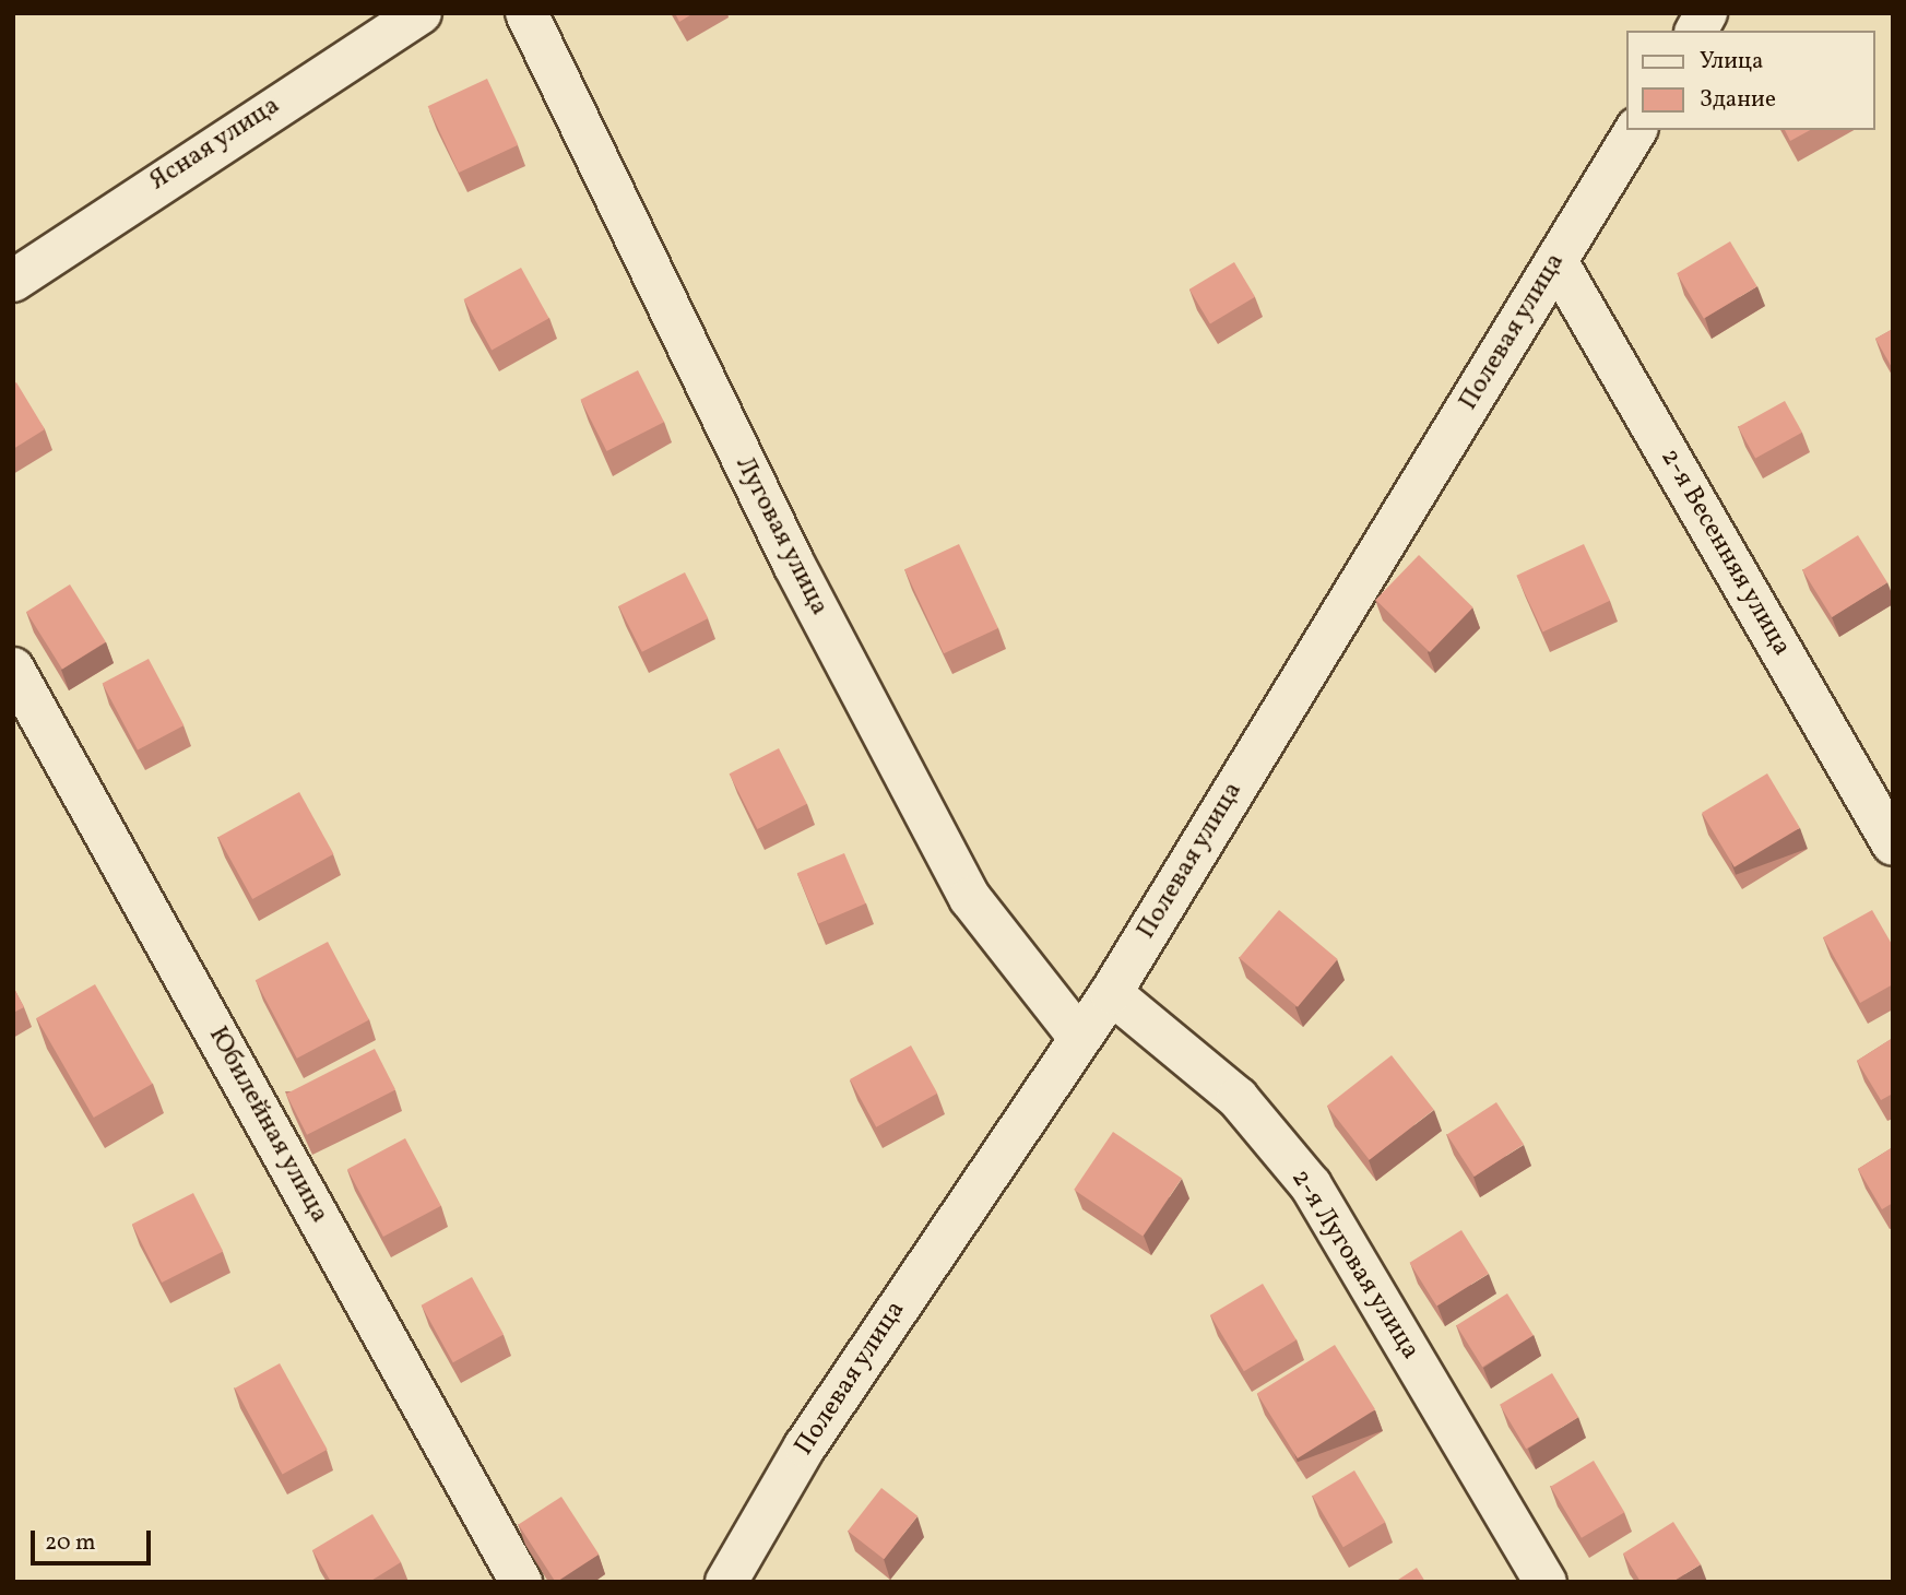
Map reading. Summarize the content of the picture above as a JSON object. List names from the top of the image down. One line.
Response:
{"streets":{"street":["Ясная улица","Полевая улица","Луговая улица","2-я Весенняя улица","Юбилейная улица","2-я Луговая улица"]},"crossings":[["Полевая улица","Луговая улица"],["Полевая улица","2-я Весенняя улица"],["Полевая улица","2-я Луговая улица"]],"legend":["Улица","Здание"],"scale_bar":"20 m"}
